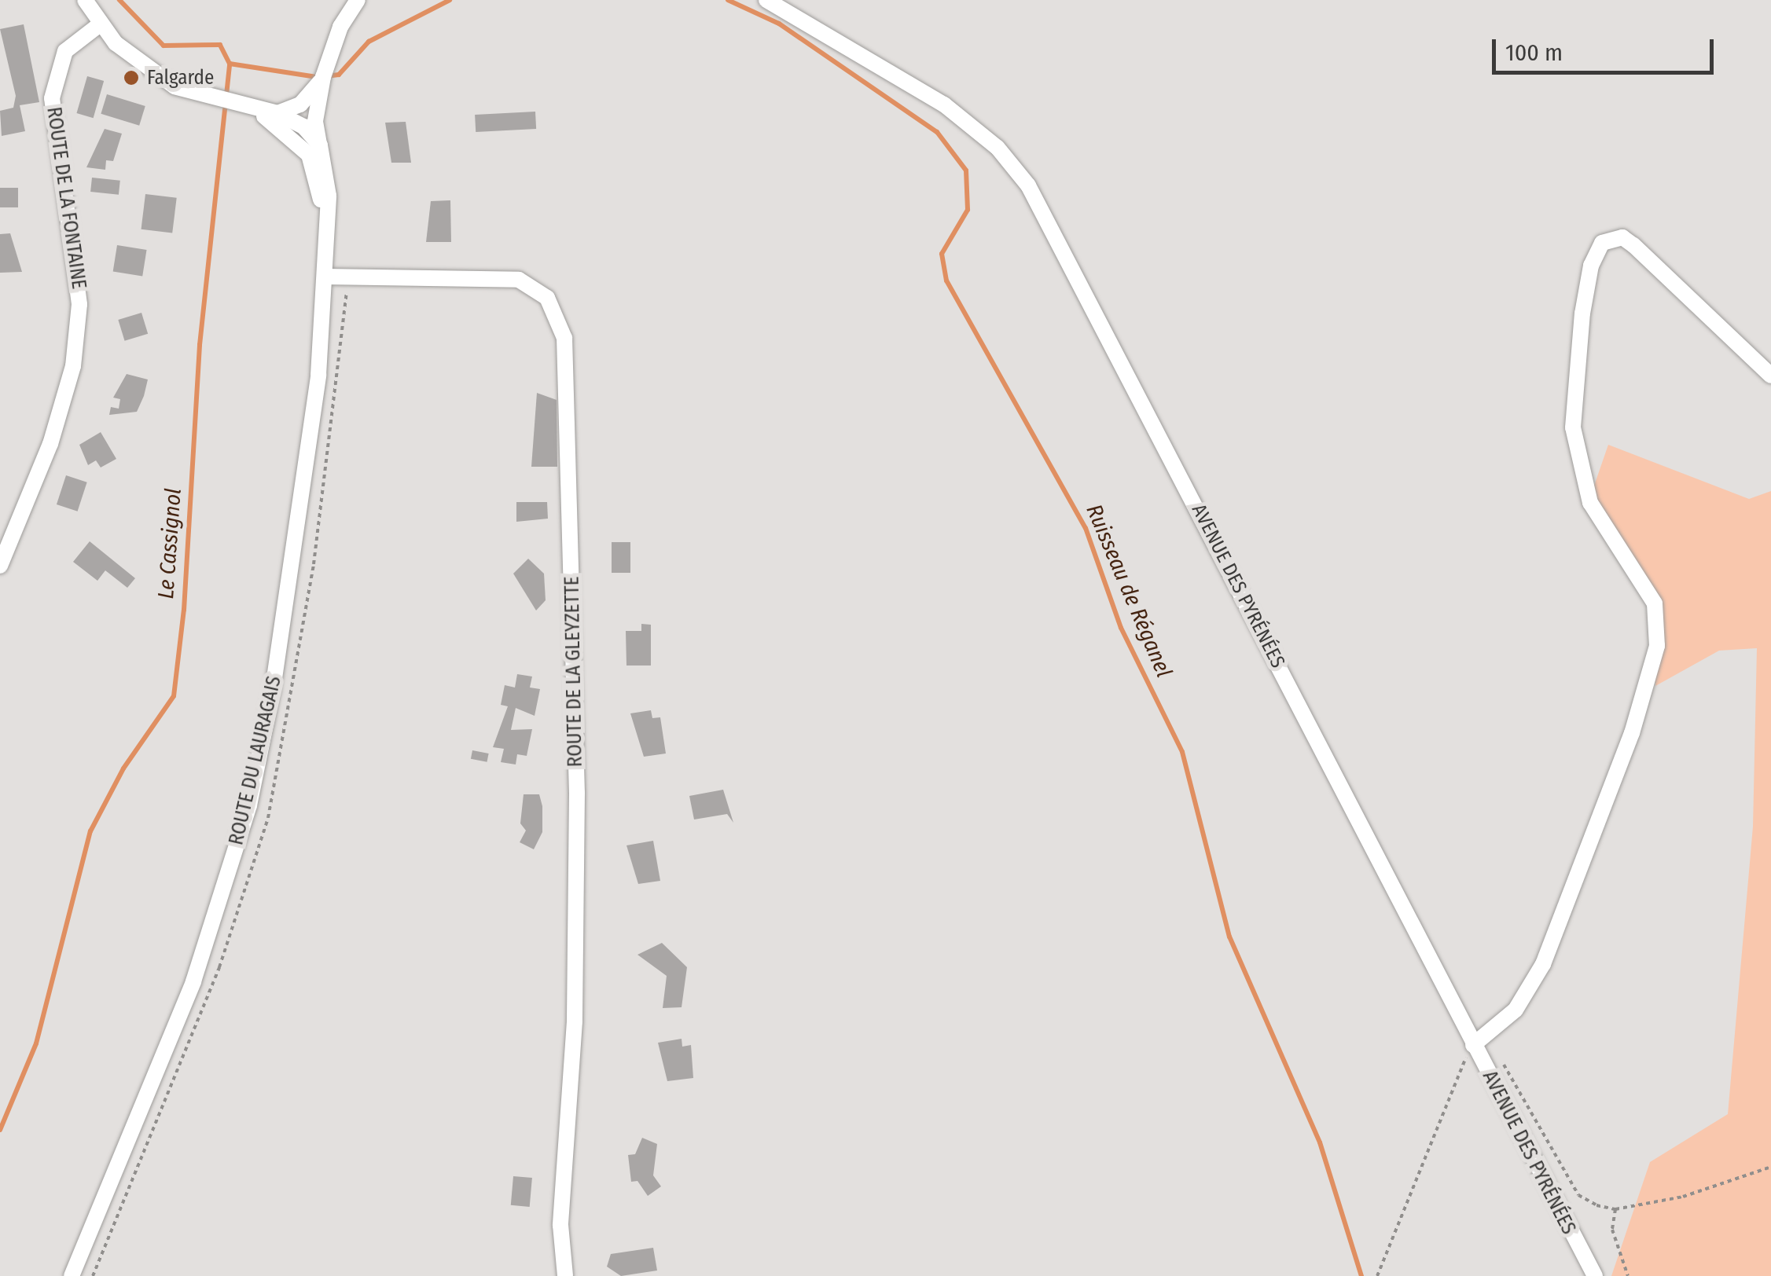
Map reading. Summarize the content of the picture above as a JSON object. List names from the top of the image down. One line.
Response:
{"streets":{"street":["ROUTE DE LA FONTAINE","AVENUE DES PYRÉNÉES","ROUTE DE LA GLEYZETTE","ROUTE DU LAURAGAIS"]},"crossings":[["ROUTE DE LA GLEYZETTE","ROUTE DU LAURAGAIS"]],"water":["Le Cassignol","Ruisseau de Réganel"],"places":["Falgarde"],"scale_bar":"100 m"}
